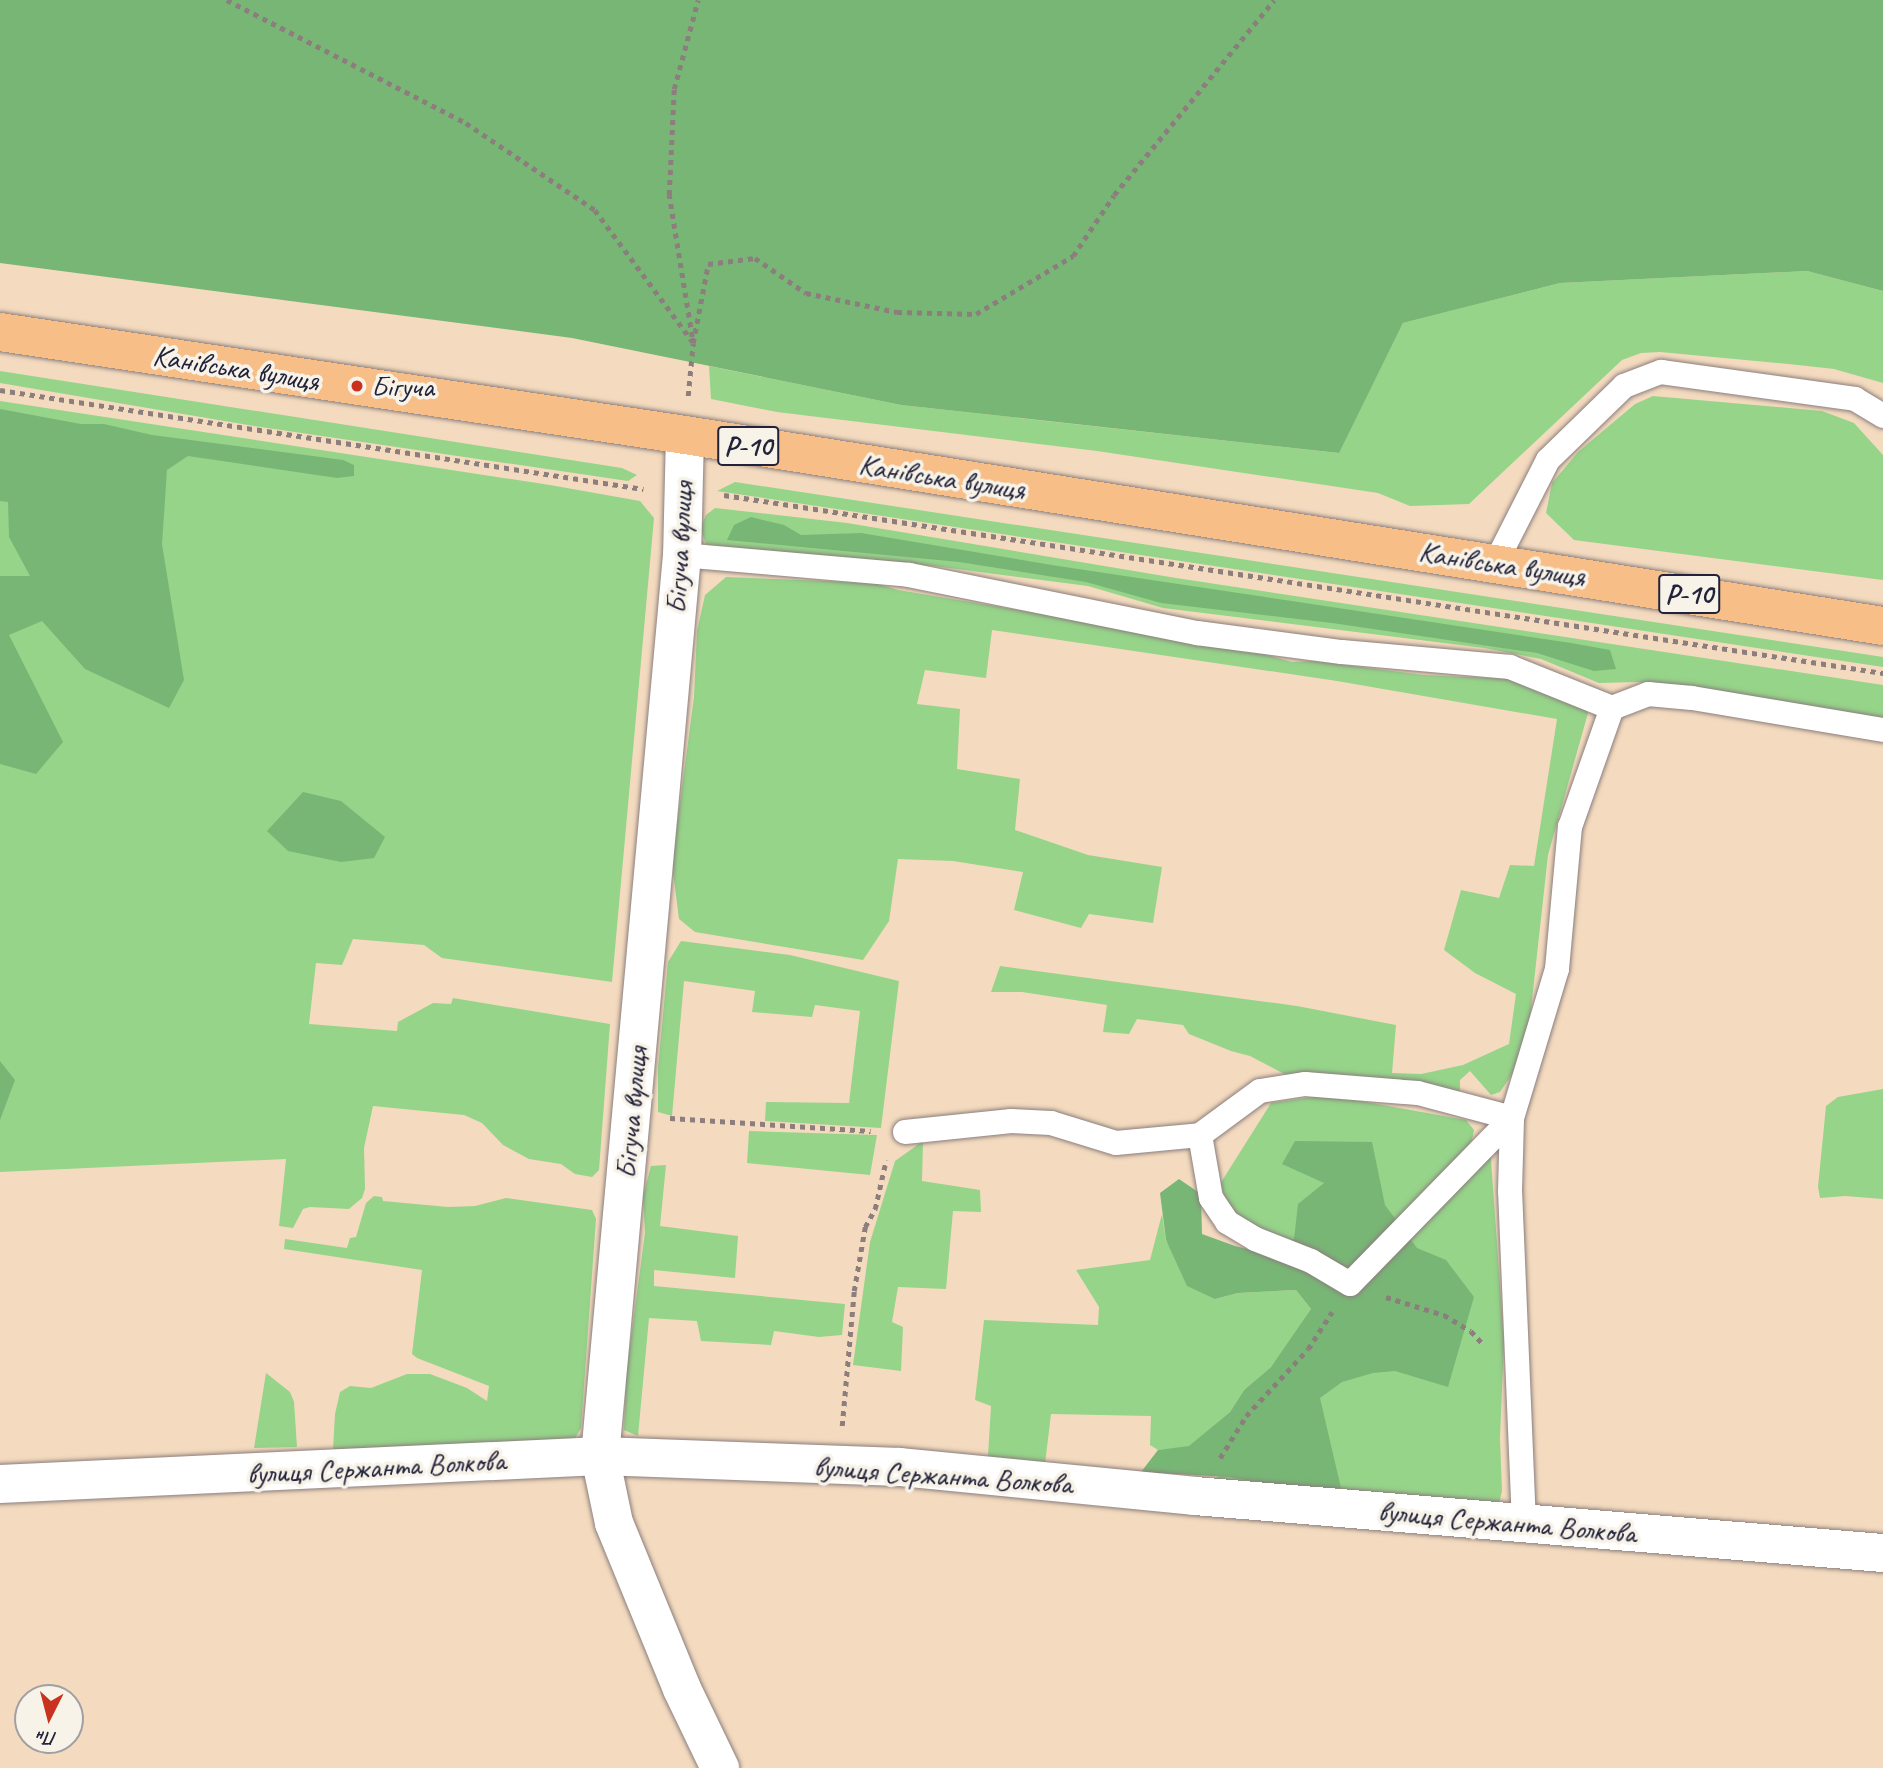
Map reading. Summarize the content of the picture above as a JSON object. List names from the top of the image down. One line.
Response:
{"streets":{"main road":["Канівська вулиця","Р-10"],"street":["Бігуча вулиця","вулиця Сержанта Волкова"]},"crossings":[["Канівська вулиця","Бігуча вулиця"],["Бігуча вулиця","вулиця Сержанта Волкова"]],"places":["Бігуча"],"north":"bottom"}
